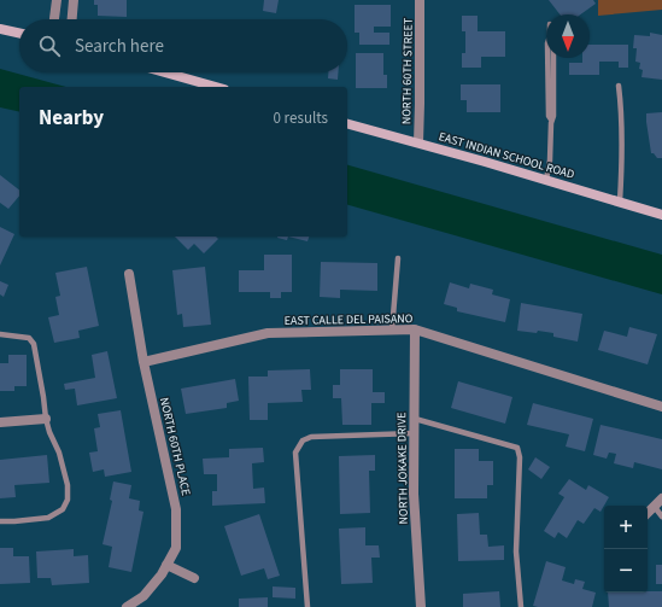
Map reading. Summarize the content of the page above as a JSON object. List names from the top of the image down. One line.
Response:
{"streets":{"main road":["EAST INDIAN SCHOOL ROAD"],"street":["NORTH 60TH STREET","EAST CALLE DEL PAISANO","NORTH 60TH PLACE","NORTH JOKAKE DRIVE"]},"crossings":[["NORTH 60TH STREET","EAST INDIAN SCHOOL ROAD"],["EAST CALLE DEL PAISANO","NORTH 60TH PLACE"],["EAST CALLE DEL PAISANO","NORTH JOKAKE DRIVE"]],"north":"bottom","page":{"search":"Search here","heading":["Nearby","0 results"],"map_buttons":["+","−"]}}
